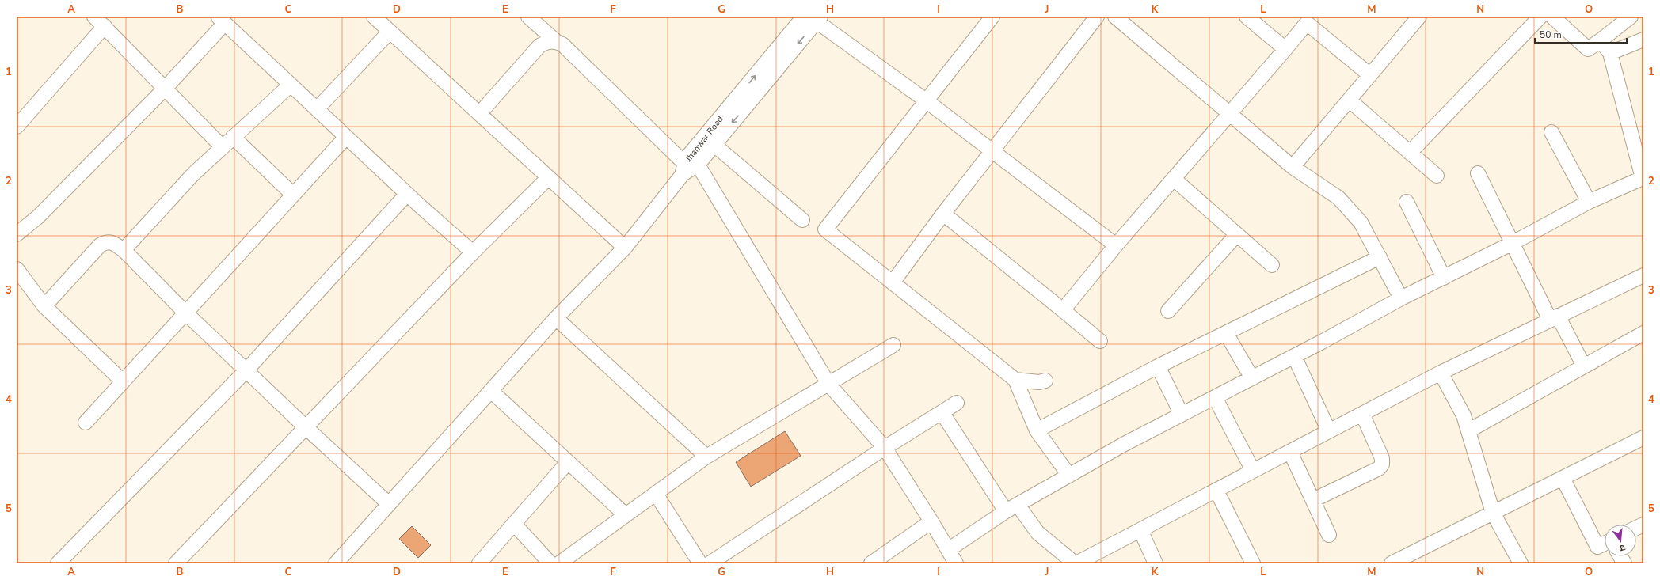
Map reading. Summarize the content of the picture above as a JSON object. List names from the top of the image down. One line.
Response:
{"streets":{"street":["Jhanwar Road"]},"scale_bar":"50 m","north":"bottom","grid":{"columns":["A","B","C","D","E","F","G","H","I","J","K","L","M","N","O"],"rows":["1","2","3","4","5"]}}
